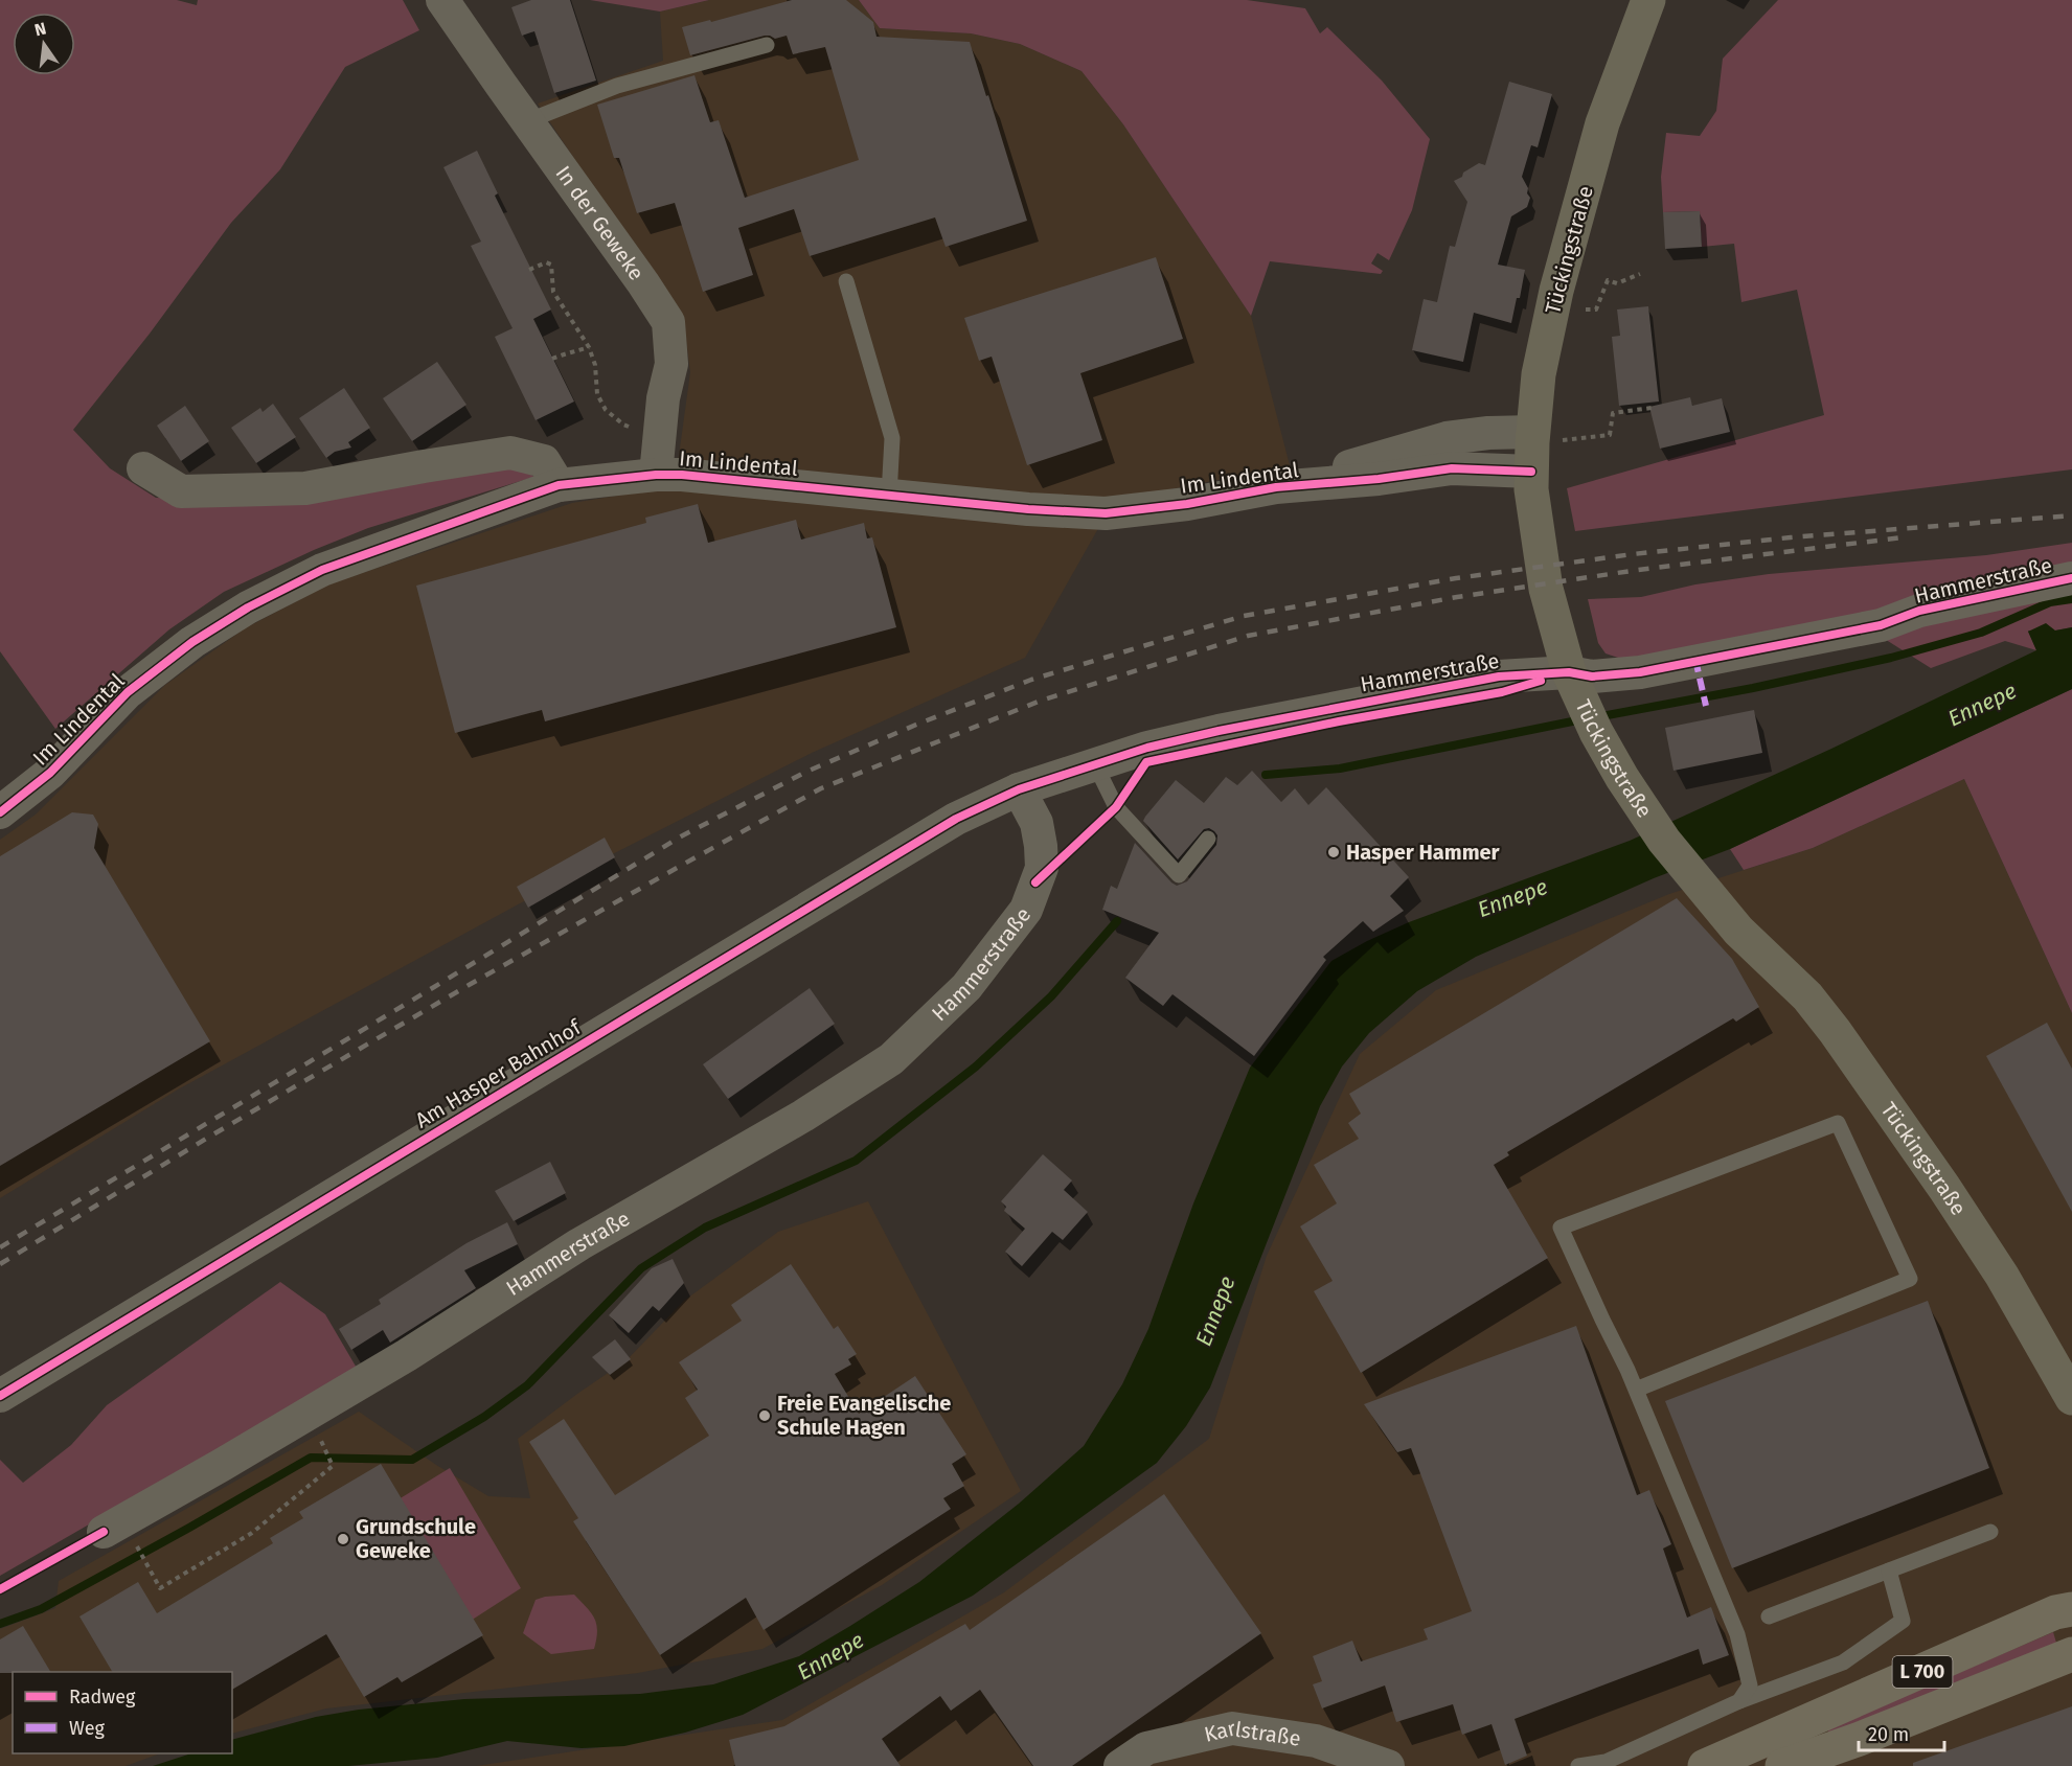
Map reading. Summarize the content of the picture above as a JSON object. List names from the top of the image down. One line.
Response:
{"streets":{"main road":["L 700"],"street":["In der Geweke","Tückingstraße","Im Lindental","Hammerstraße","Am Hasper Bahnhof","Karlstraße"]},"crossings":[["In der Geweke","Im Lindental"],["Tückingstraße","Im Lindental"],["Tückingstraße","Hammerstraße"],["Hammerstraße","Am Hasper Bahnhof"]],"water":["Ennepe"],"places":["Hasper Hammer","Freie Evangelische Schule Hagen","Grundschule Geweke"],"legend":["Radweg","Weg"],"scale_bar":"20 m","north":"top"}
